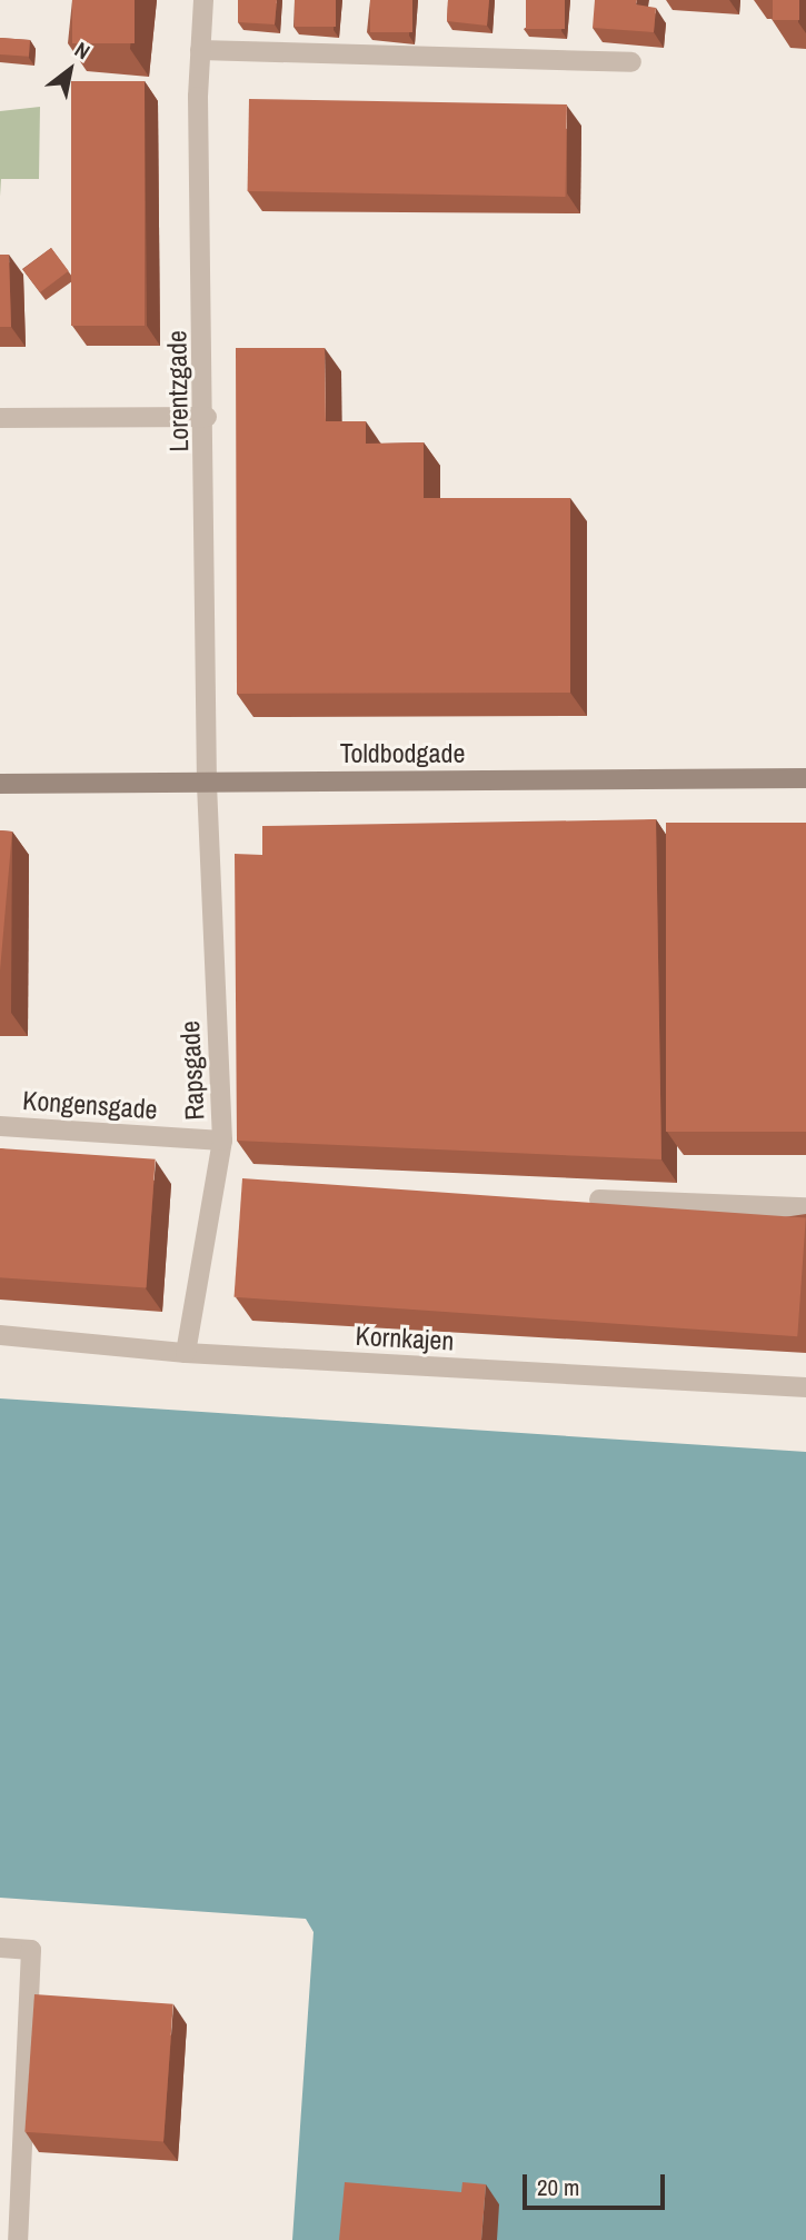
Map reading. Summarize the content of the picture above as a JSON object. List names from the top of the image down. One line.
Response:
{"streets":{"street":["Lorentzgade","Toldbodgade","Rapsgade","Kongensgade","Kornkajen"]},"crossings":[["Lorentzgade","Toldbodgade"],["Lorentzgade","Rapsgade"],["Toldbodgade","Rapsgade"],["Rapsgade","Kongensgade"],["Rapsgade","Kornkajen"]],"scale_bar":"20 m","north":"top right"}
